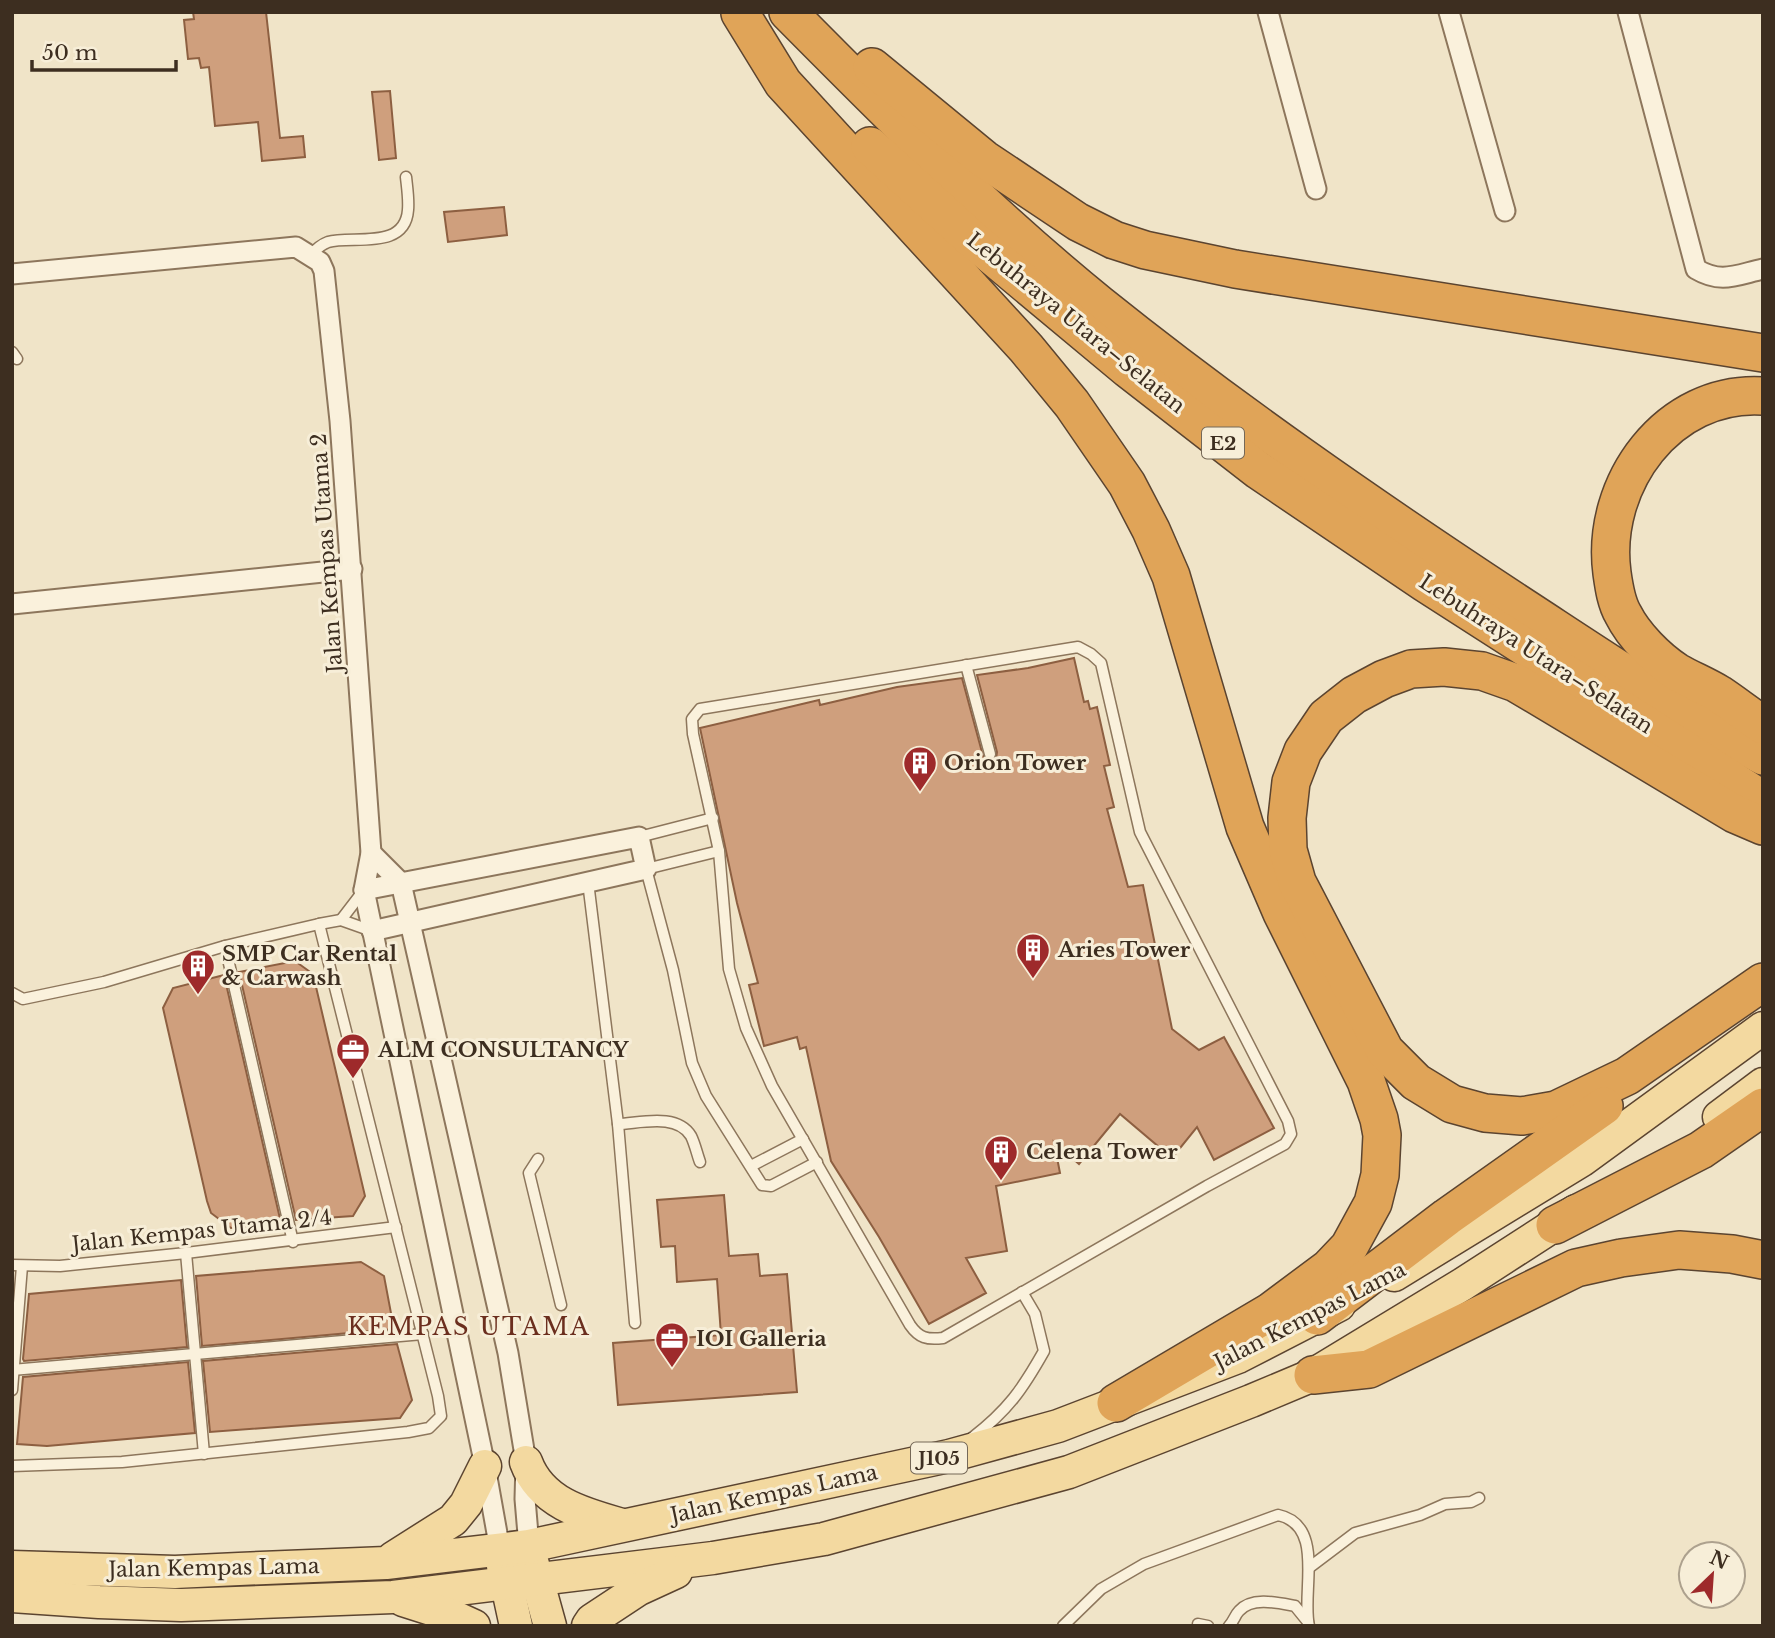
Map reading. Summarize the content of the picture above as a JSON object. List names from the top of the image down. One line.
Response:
{"streets":{"highway":["Lebuhraya Utara–Selatan","E2"],"main road":["Jalan Kempas Lama","J105"],"street":["Jalan Kempas Utama 2"],"lane":["Jalan Kempas Utama 2/4"]},"districts":["KEMPAS UTAMA"],"places":{"building":["Orion Tower","Aries Tower","SMP Car Rental & Carwash","Celena Tower"],"office":["ALM CONSULTANCY","IOI Galleria"]},"scale_bar":"50 m","north":"top right"}
